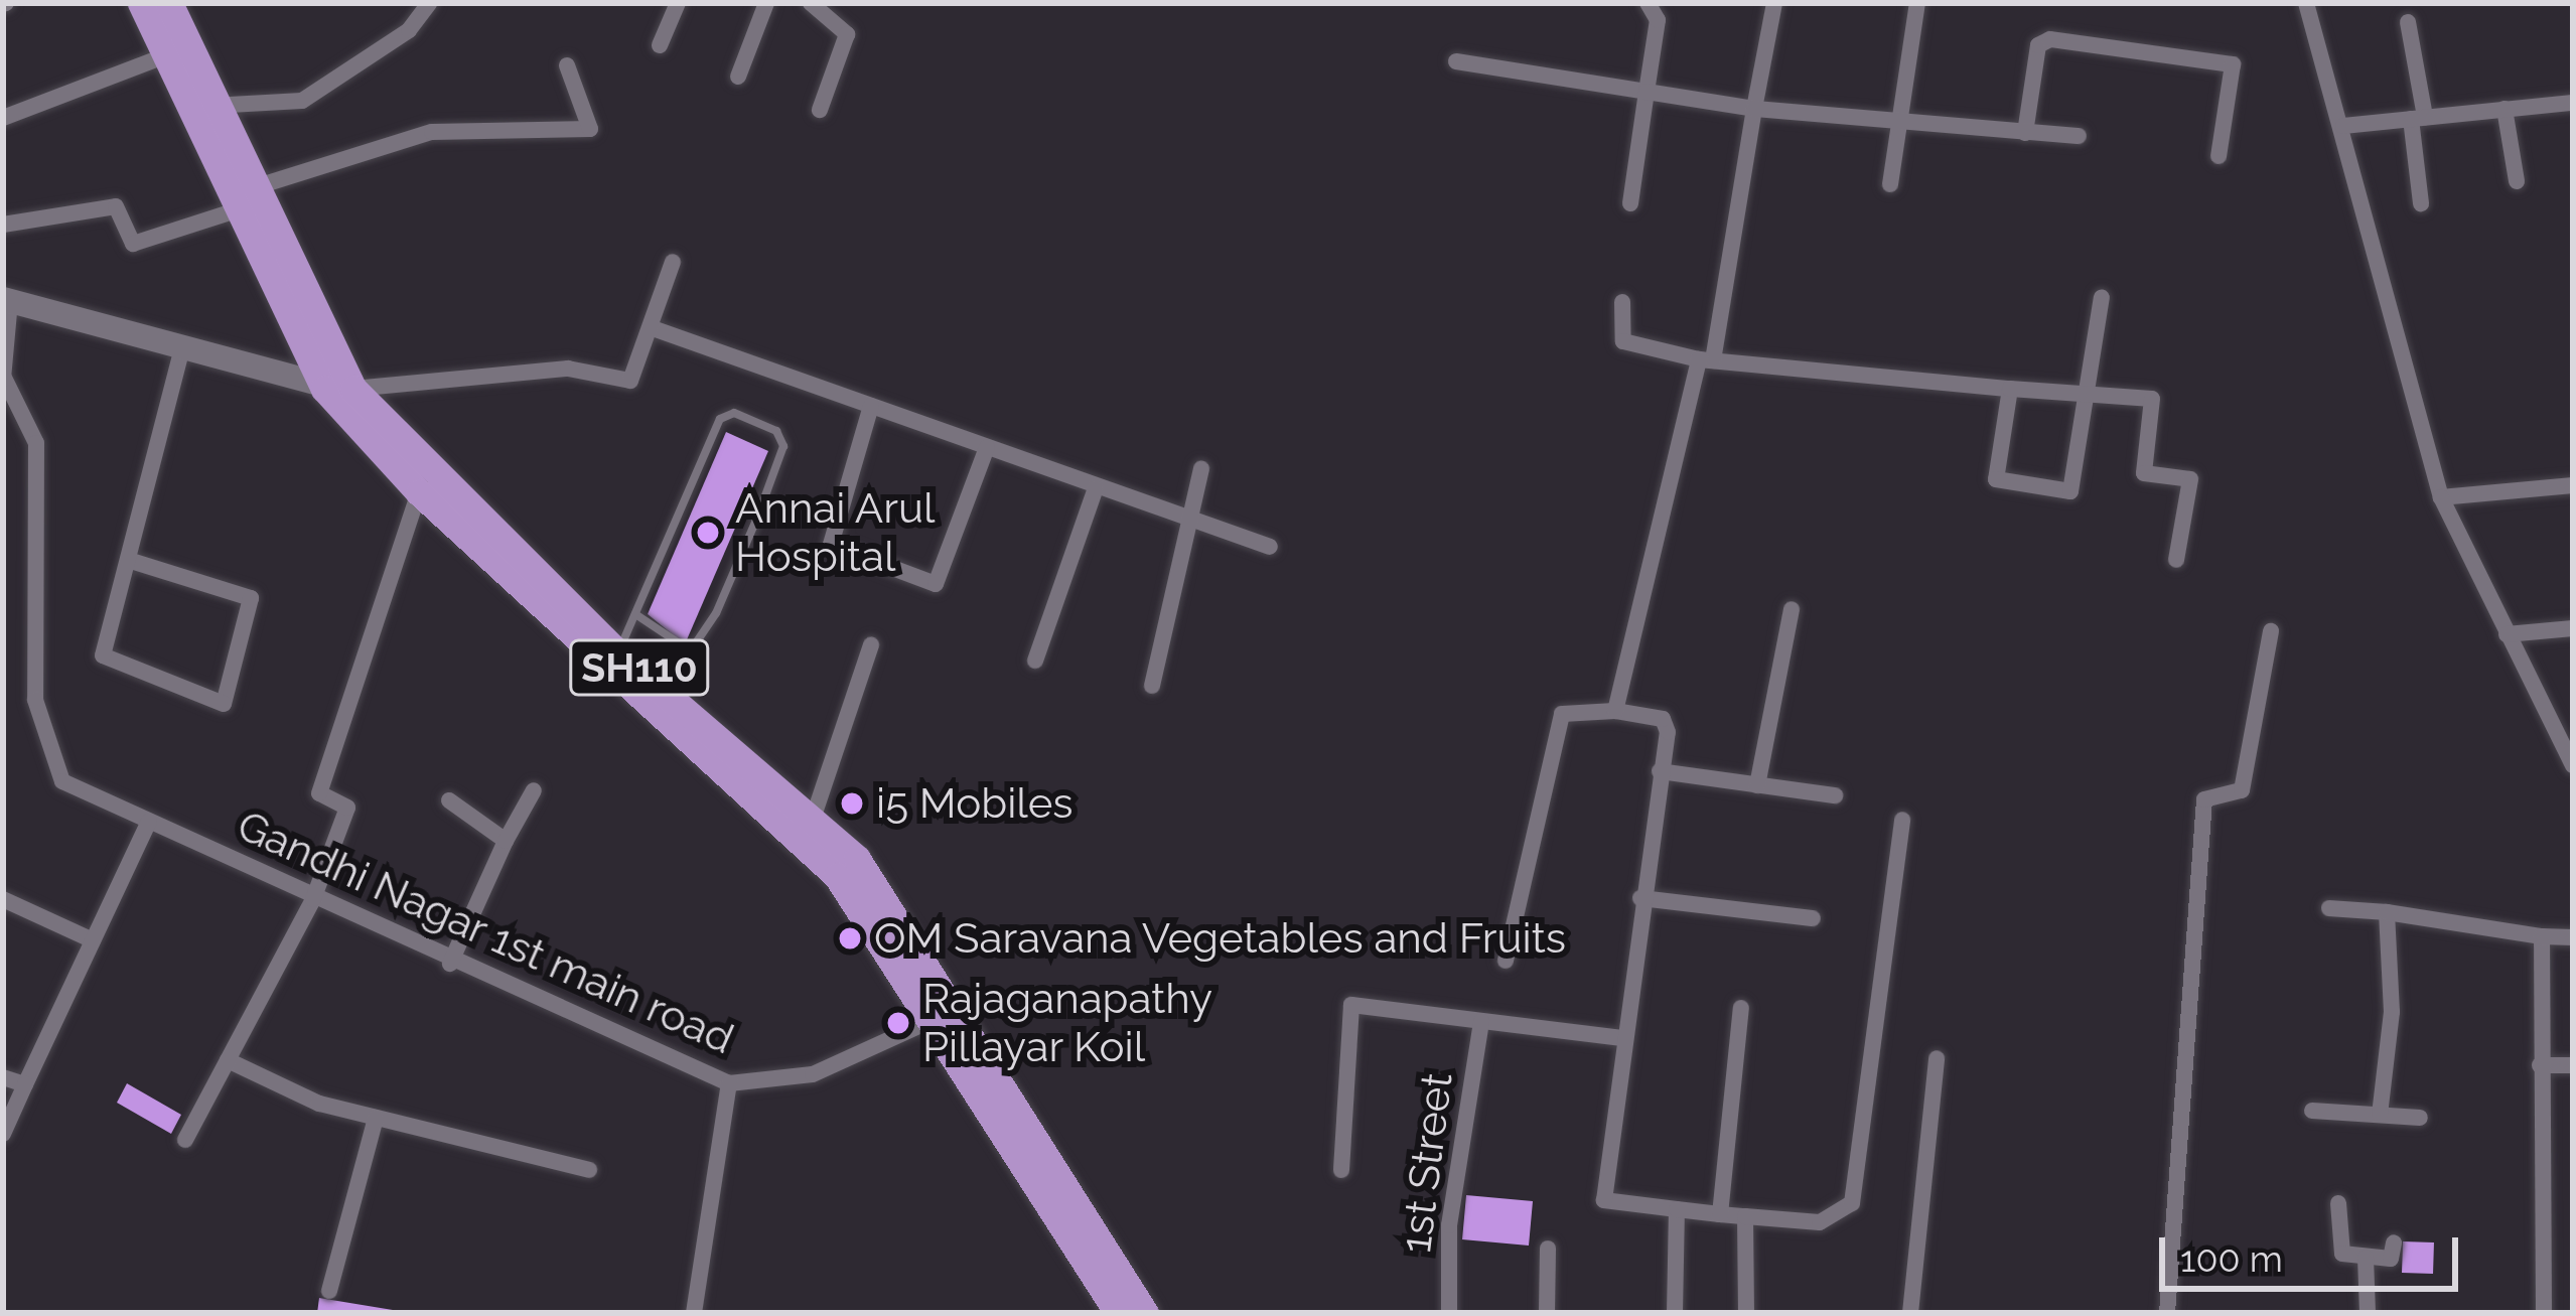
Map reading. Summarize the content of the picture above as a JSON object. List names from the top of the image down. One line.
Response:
{"streets":{"main road":["SH110"],"street":["Gandhi Nagar 1st main road","1st Street"]},"crossings":[["SH110","Gandhi Nagar 1st main road"]],"places":["Annai Arul Hospital","i5 Mobiles","OM Saravana Vegetables and Fruits","Rajaganapathy Pillayar Koil"],"scale_bar":"100 m"}
